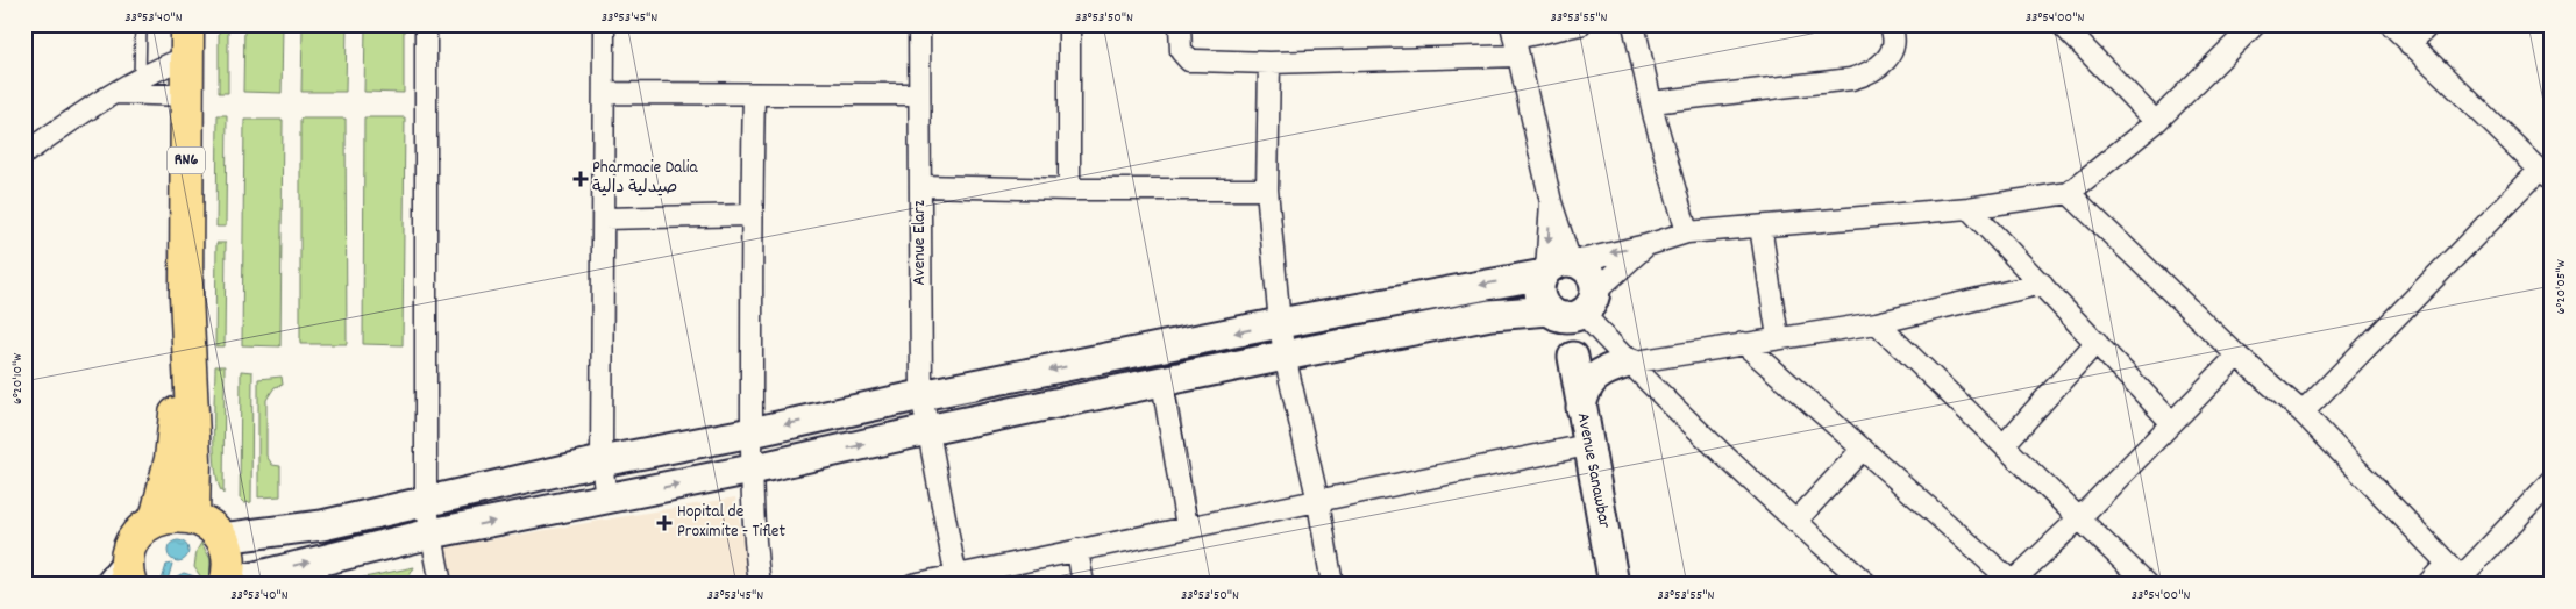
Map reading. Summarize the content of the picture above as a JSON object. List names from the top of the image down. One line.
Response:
{"streets":{"main road":["RN6"],"street":["Avenue Elarz","Avenue Sanawbar"]},"places":{"health":["Pharmacie Dalia صيدلية دالية","Hopital de Proximite - Tiflet"]},"coordinates":["33°53'40\"N","33°53'45\"N","33°53'50\"N","33°53'55\"N","33°54'00\"N","6°20'05\"W","6°20'10\"W"]}
